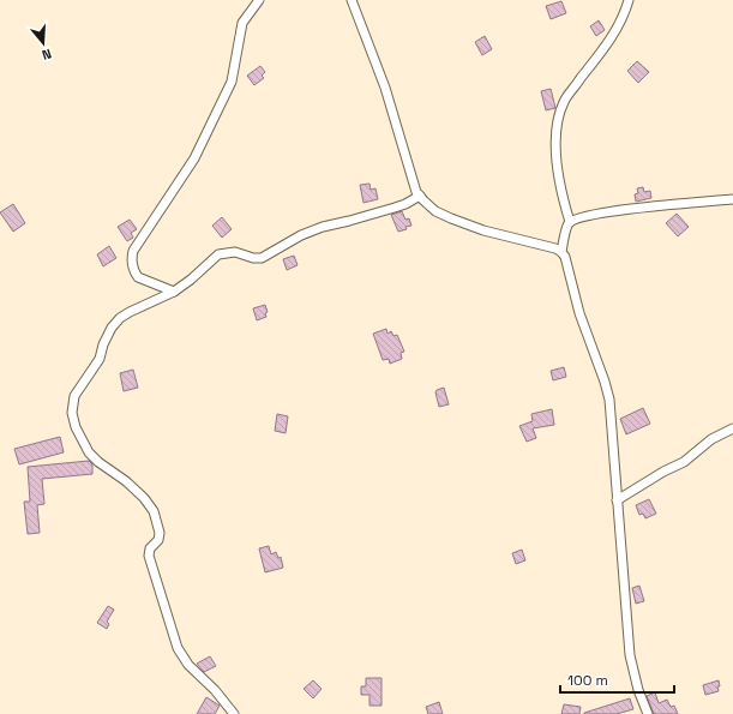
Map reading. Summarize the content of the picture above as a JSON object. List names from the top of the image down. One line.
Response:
{"scale_bar":"100 m","north":"bottom"}
